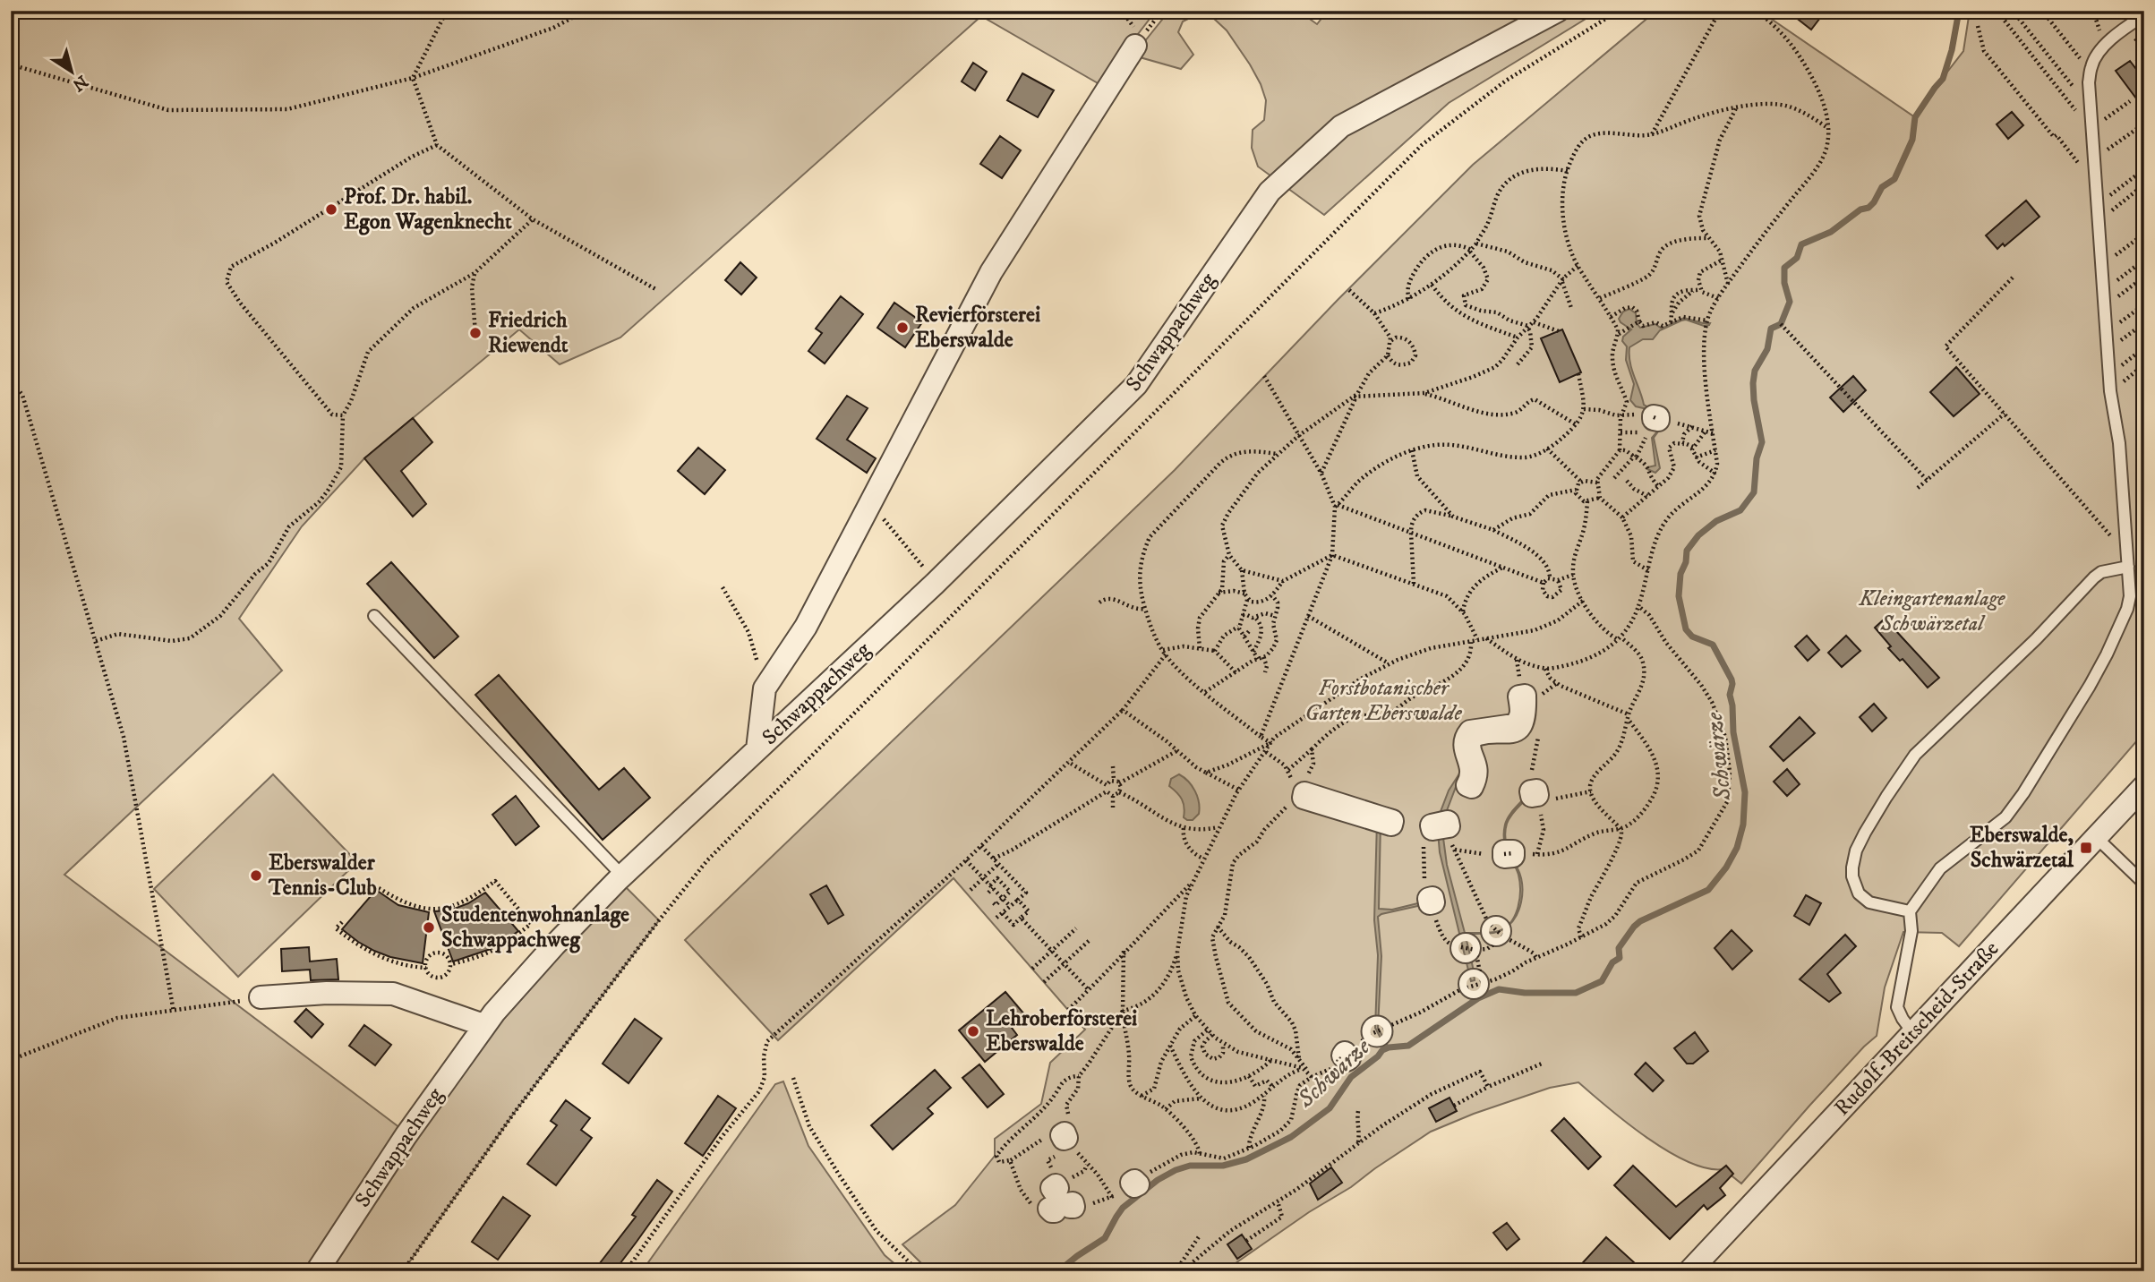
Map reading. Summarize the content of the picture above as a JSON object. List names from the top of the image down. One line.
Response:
{"streets":{"street":["Schwappachweg","Rudolf-Breitscheid-Straße"]},"water":["Schwärze"],"parks":["Kleingartenanlage Schwärzetal","Forstbotanischer Garten Eberswalde"],"places":{"other":["Prof. Dr. habil. Egon Wagenknecht","Revierförsterei Eberswalde","Friedrich Riewendt","Eberswalder Tennis-Club","Studentenwohnanlage Schwappachweg","Lehroberförsterei Eberswalde"],"transit":["Eberswalde, Schwärzetal"]},"north":"bottom right"}
